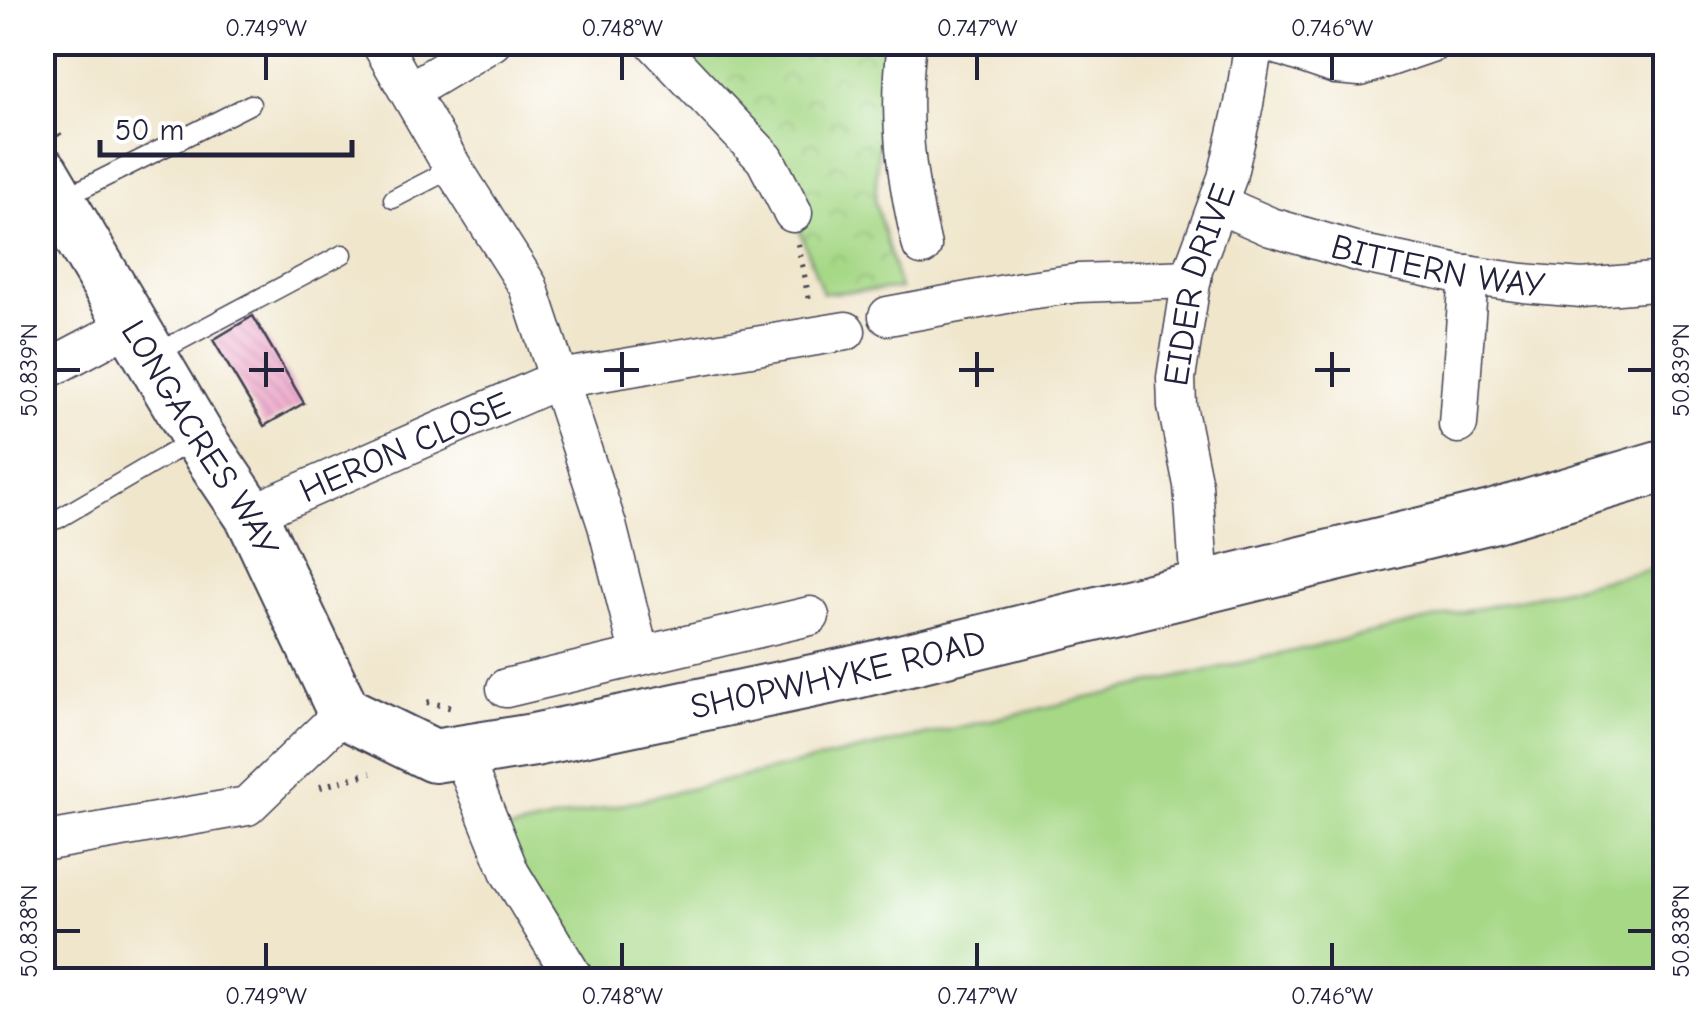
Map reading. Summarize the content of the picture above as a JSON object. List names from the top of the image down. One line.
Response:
{"streets":{"main road":["LONGACRES WAY","SHOPWHYKE ROAD"],"street":["BITTERN WAY","EIDER DRIVE","HERON CLOSE"]},"crossings":[["BITTERN WAY","EIDER DRIVE"],["EIDER DRIVE","SHOPWHYKE ROAD"],["LONGACRES WAY","HERON CLOSE"]],"scale_bar":"50 m","coordinates":["0.749°W","0.748°W","0.747°W","0.746°W","50.839°N","50.838°N"]}
